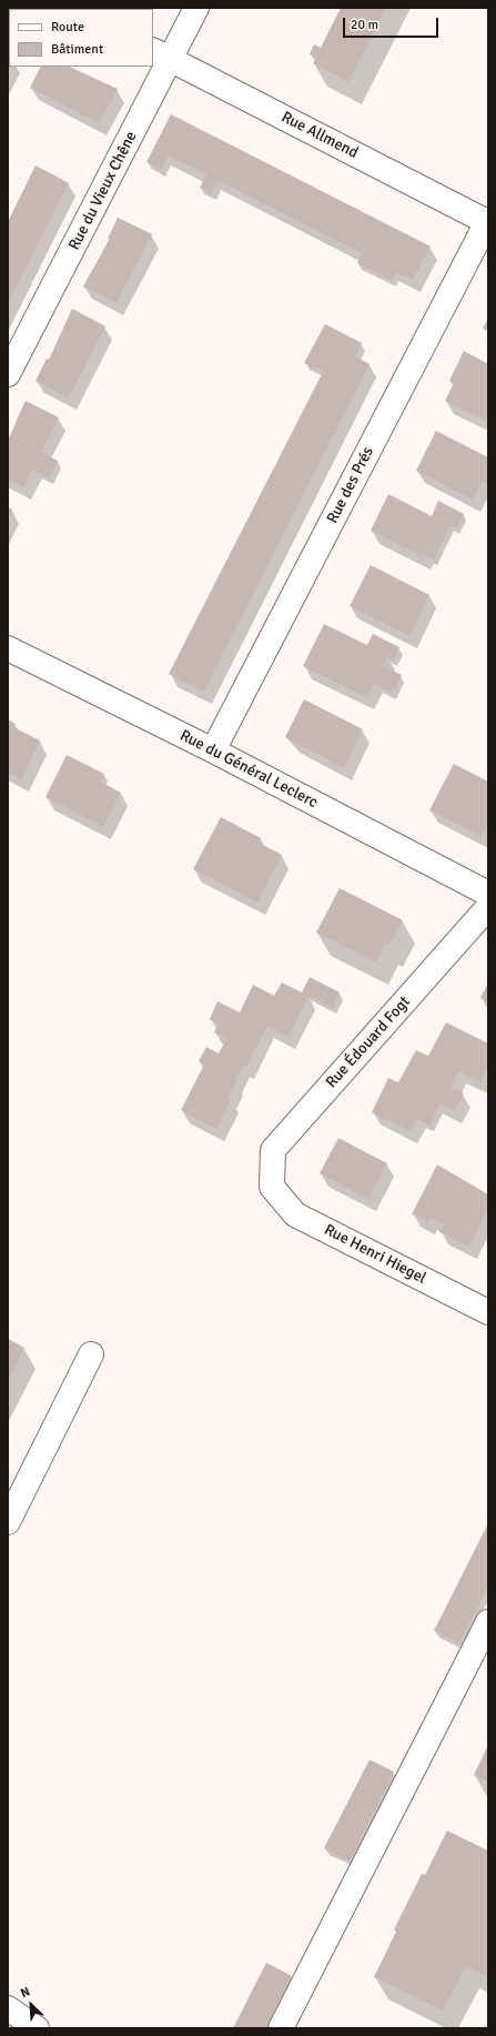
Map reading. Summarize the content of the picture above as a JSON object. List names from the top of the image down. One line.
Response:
{"streets":{"street":["Rue Allmend","Rue du Vieux Chêne","Rue des Prés","Rue du Général Leclerc","Rue Édouard Fogt","Rue Henri Hiegel"]},"crossings":[["Rue Allmend","Rue du Vieux Chêne"],["Rue Allmend","Rue des Prés"],["Rue des Prés","Rue du Général Leclerc"],["Rue Édouard Fogt","Rue Henri Hiegel"]],"legend":["Route","Bâtiment"],"scale_bar":"20 m","north":"top left"}
